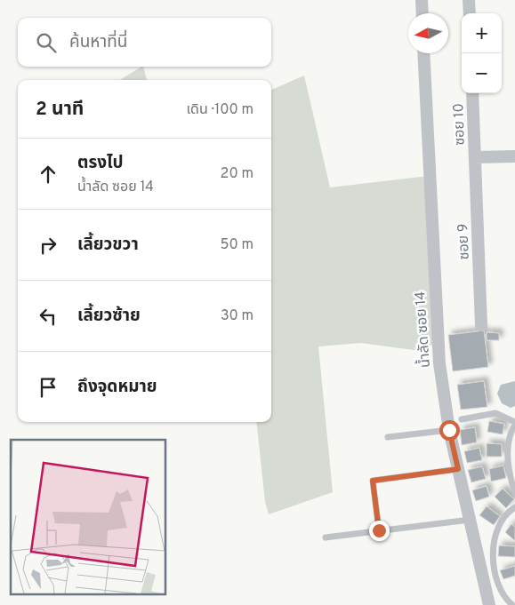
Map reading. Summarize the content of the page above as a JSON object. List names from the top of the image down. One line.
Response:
{"streets":{"street":["ซอย 10","ซอย 9","น้ำลัด ซอย 14"]},"crossings":[["ซอย 10","ซอย 9"]],"north":"left","page":{"map_buttons":["+","−"],"search":"ค้นหาที่นี่","heading":["2 นาที","เดิน · 100 m"],"list":[["ตรงไป","น้ำลัด ซอย 14","20 m"],["เลี้ยวขวา","50 m"],["เลี้ยวซ้าย","30 m"],"ถึงจุดหมาย"]}}
